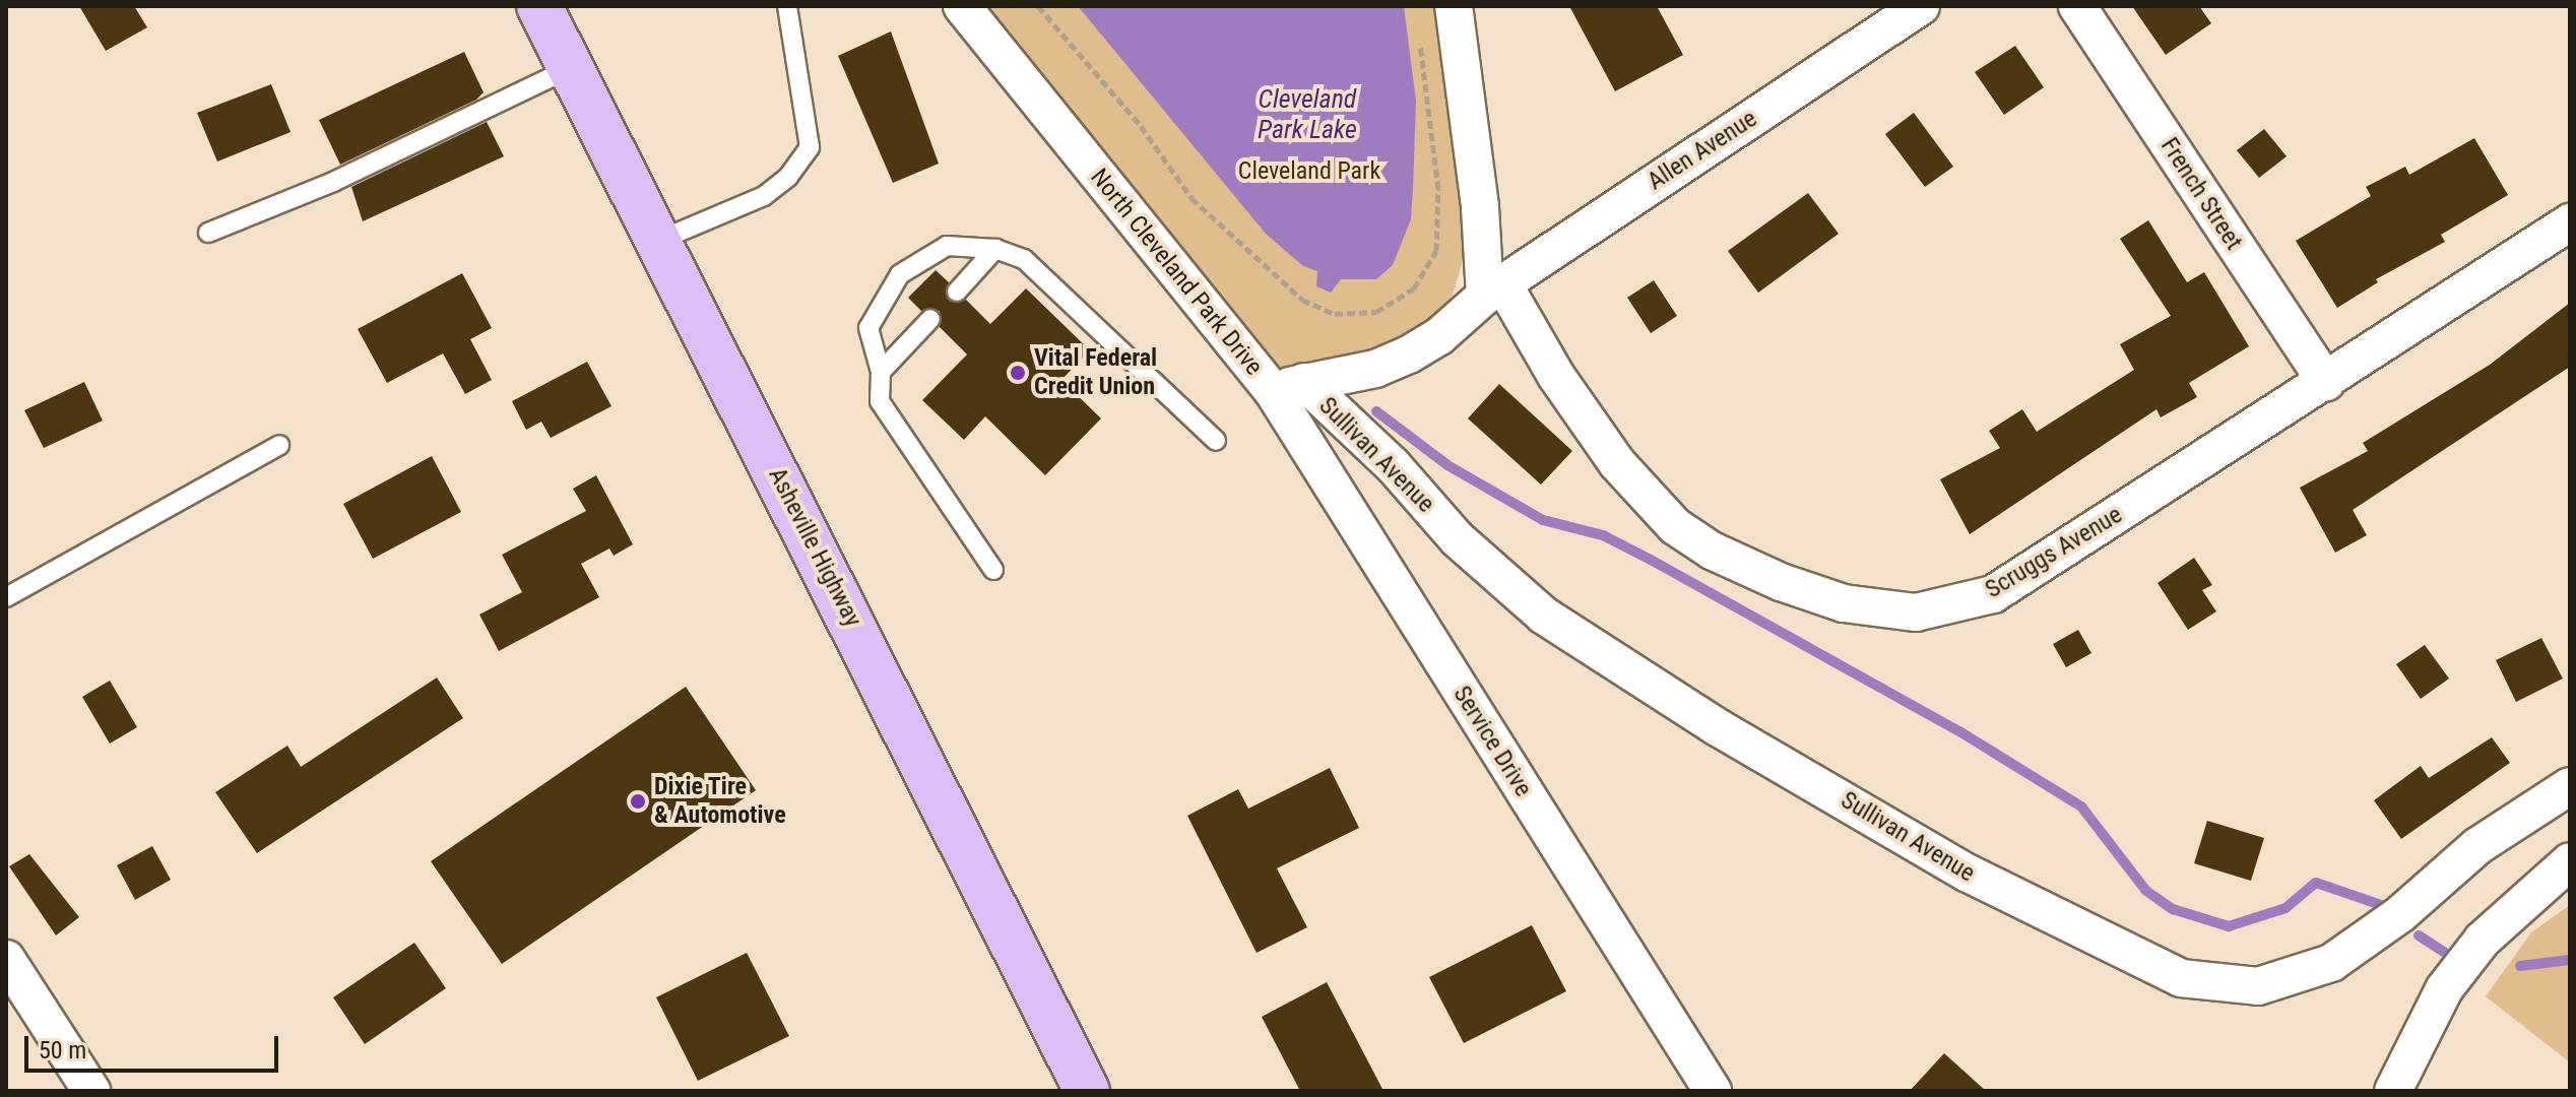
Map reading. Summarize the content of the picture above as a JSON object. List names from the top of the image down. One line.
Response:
{"streets":{"main road":["Asheville Highway"],"street":["Allen Avenue","French Street","North Cleveland Park Drive","Sullivan Avenue","Scruggs Avenue","Service Drive"]},"crossings":[["Allen Avenue","Scruggs Avenue"],["French Street","Scruggs Avenue"],["North Cleveland Park Drive","Sullivan Avenue"],["North Cleveland Park Drive","Service Drive"],["Sullivan Avenue","Service Drive"]],"water":["Cleveland Park Lake"],"parks":["Cleveland Park"],"places":["Vital Federal Credit Union","Dixie Tire & Automotive"],"scale_bar":"50 m"}
